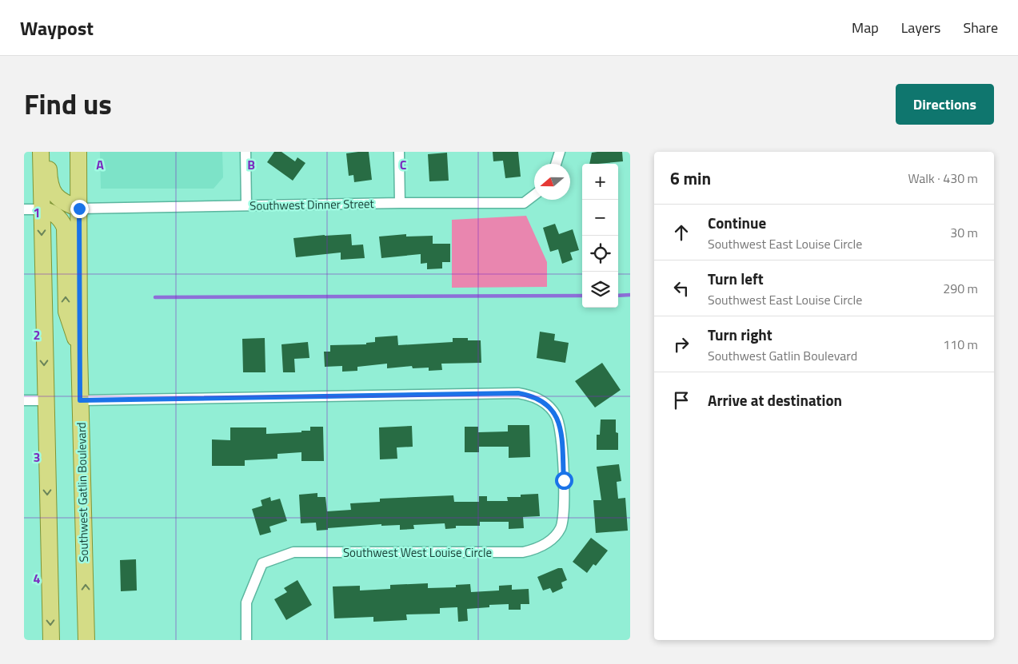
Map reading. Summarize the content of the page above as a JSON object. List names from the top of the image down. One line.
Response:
{"streets":{"main road":["Southwest Gatlin Boulevard"],"street":["Southwest Dinner Street","Southwest West Louise Circle"]},"crossings":[["Southwest Dinner Street","Southwest Gatlin Boulevard"],["Southwest Gatlin Boulevard","Southwest West Louise Circle"]],"north":"left","page":{"header":"Waypost","nav":["Map","Layers","Share"],"title":"Find us","buttons":"Directions","heading":["6 min","Walk · 430 m"],"map_buttons":["+","−"],"list":[["Continue","Southwest East Louise Circle","30 m"],["Turn left","Southwest East Louise Circle","290 m"],["Turn right","Southwest Gatlin Boulevard","110 m"],"Arrive at destination"]},"grid":{"columns":["A","B","C"],"rows":["1","2","3","4"]}}
